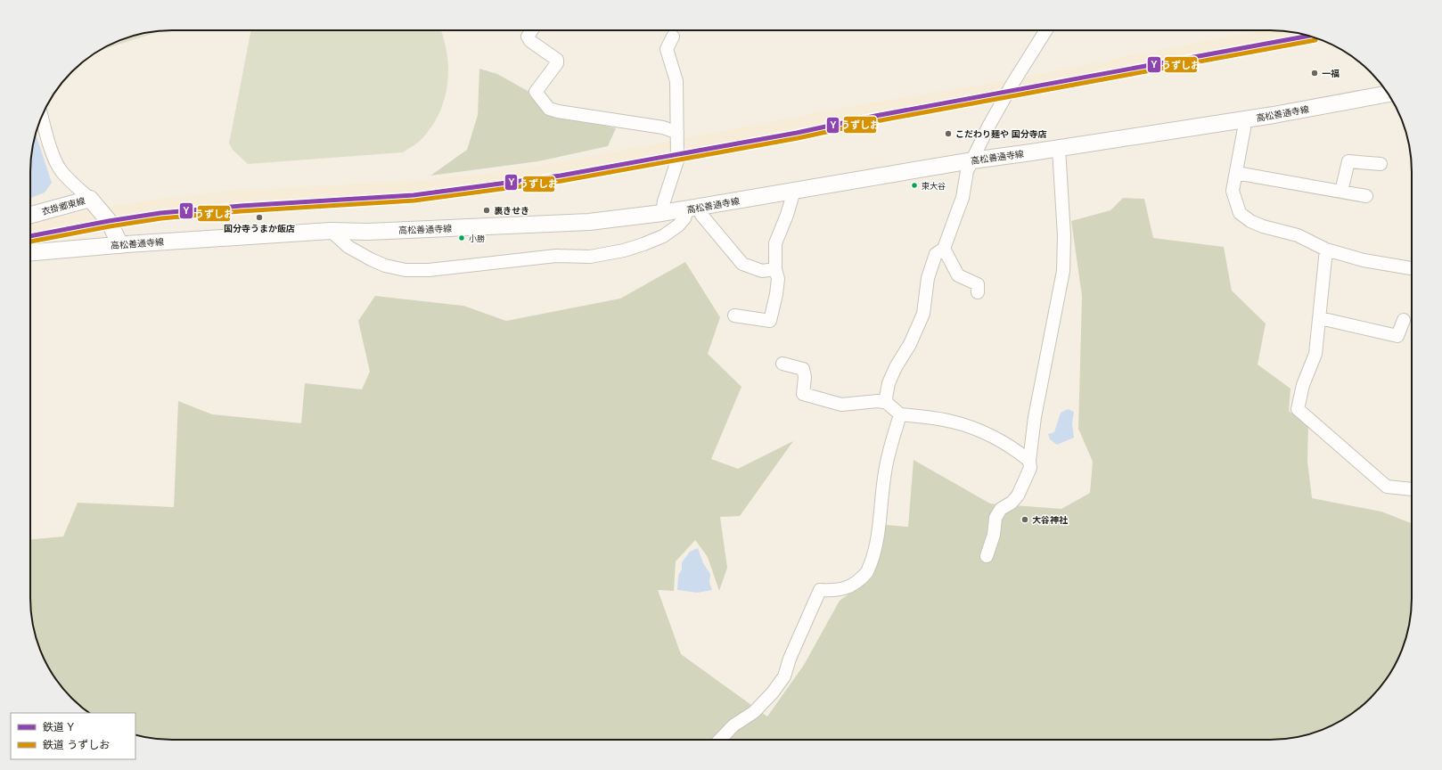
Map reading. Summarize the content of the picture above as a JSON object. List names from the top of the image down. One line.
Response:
{"streets":{"main road":["高松善通寺線","衣掛郷東線"]},"crossings":[["高松善通寺線","衣掛郷東線"]],"places":["一福","こだわり麺や 国分寺店","東大谷","裏きせき","国分寺うまか飯店","小勝","大谷神社"],"lines":["rail line Y","rail line うずしお"],"legend":["鉄道 Y","鉄道 うずしお"]}
